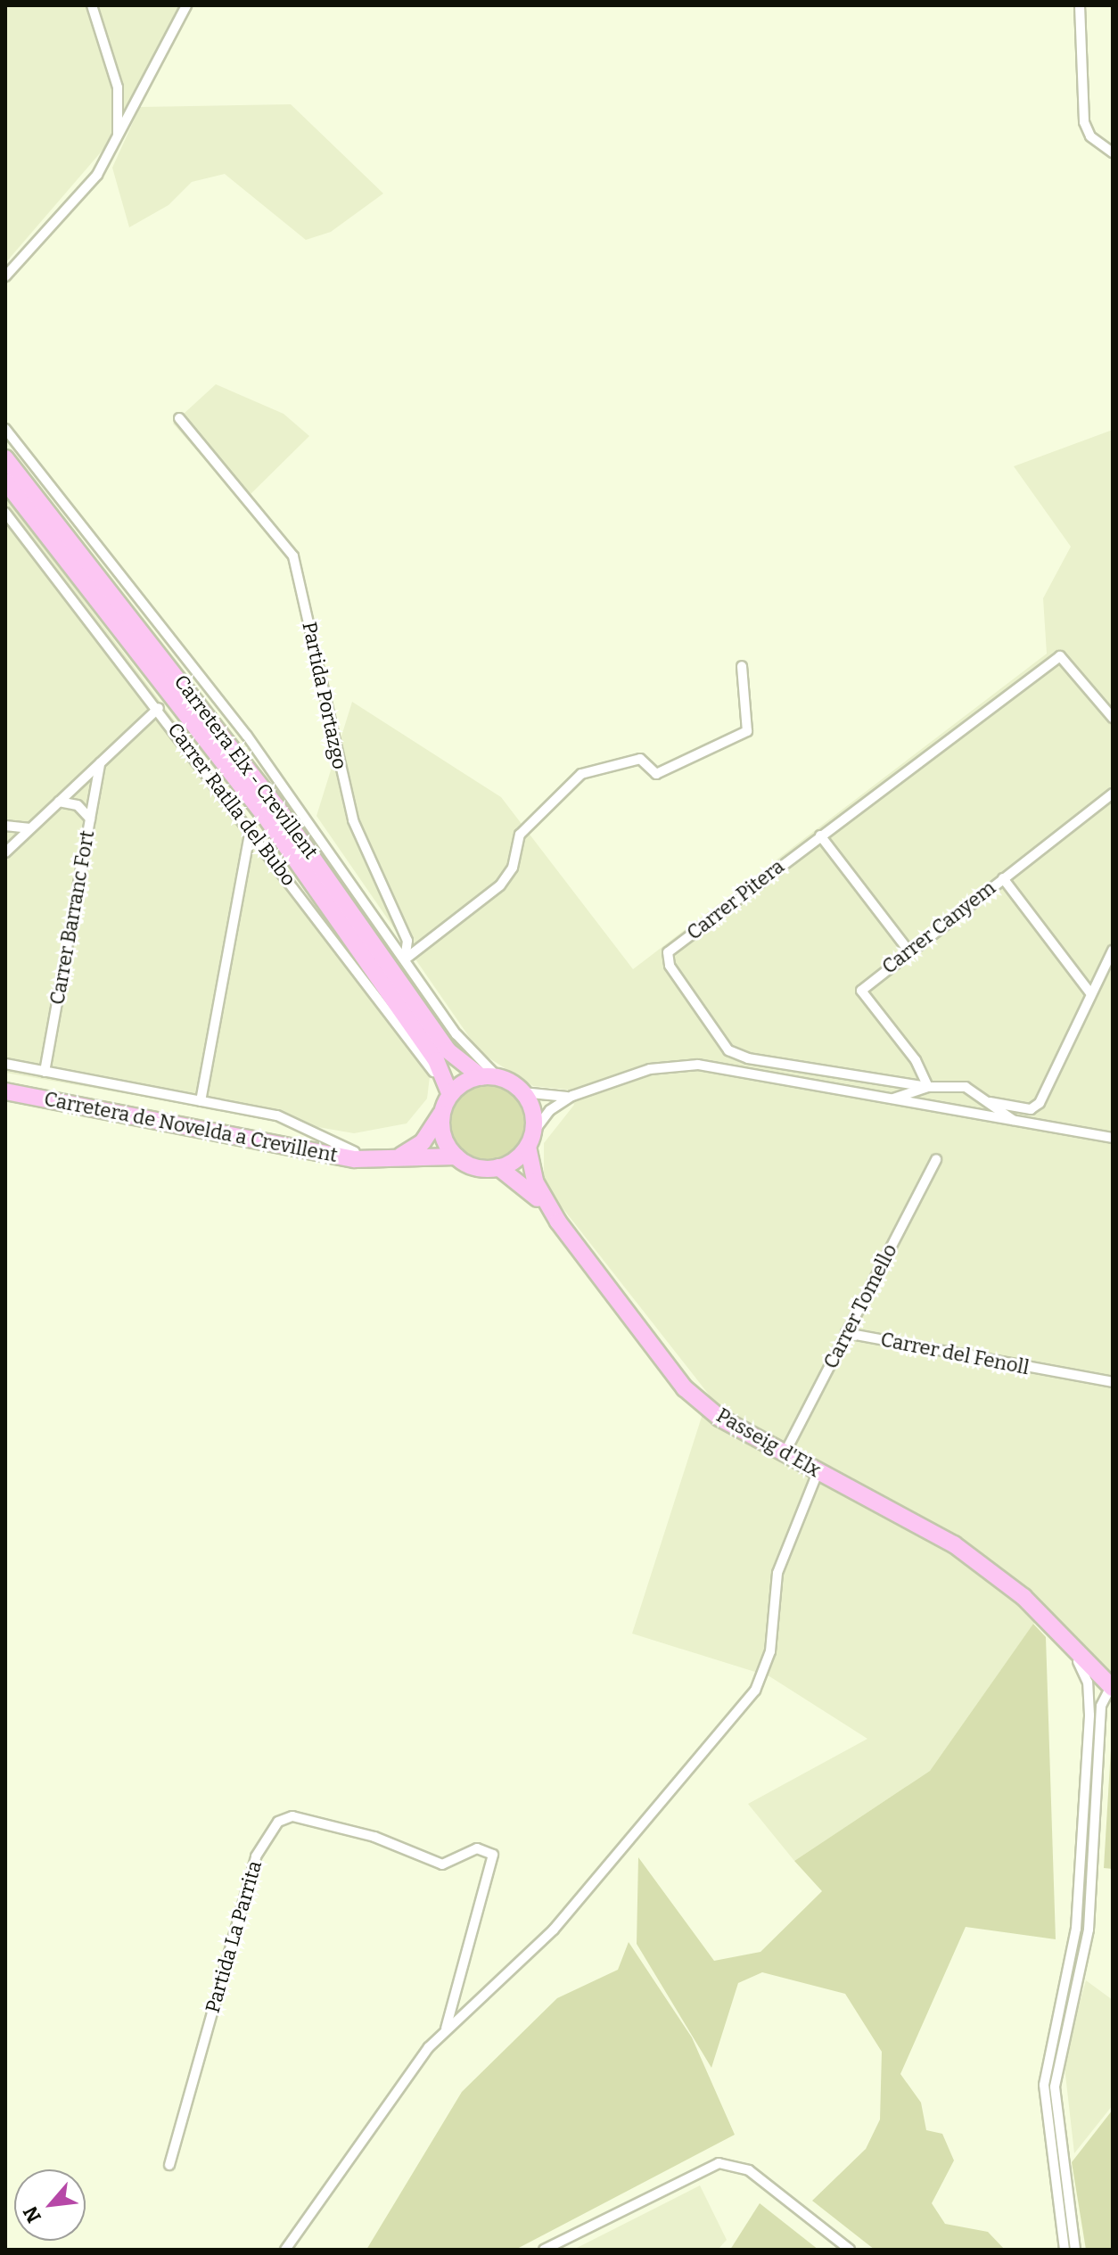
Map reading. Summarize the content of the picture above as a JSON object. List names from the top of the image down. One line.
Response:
{"streets":{"highway":["Carretera Elx - Crevillent","Carretera de Novelda a Crevillent","Passeig d'Elx"],"street":["Partida Portazgo","Carrer Ratlla del Bubo","Carrer Pitera","Carrer Barranc Fort","Carrer Canyem","Carrer Tomello","Carrer del Fenoll","Partida La Parrita"]},"crossings":[["Carretera Elx - Crevillent","Carrer Ratlla del Bubo"],["Carretera Elx - Crevillent","Carretera de Novelda a Crevillent"],["Carrer Ratlla del Bubo","Carretera de Novelda a Crevillent"],["Carrer Pitera","Carrer Canyem"],["Carrer Tomello","Carrer del Fenoll"],["Carrer Tomello","Passeig d'Elx"],["Passeig d'Elx","Partida La Parrita"]],"north":"bottom left"}
